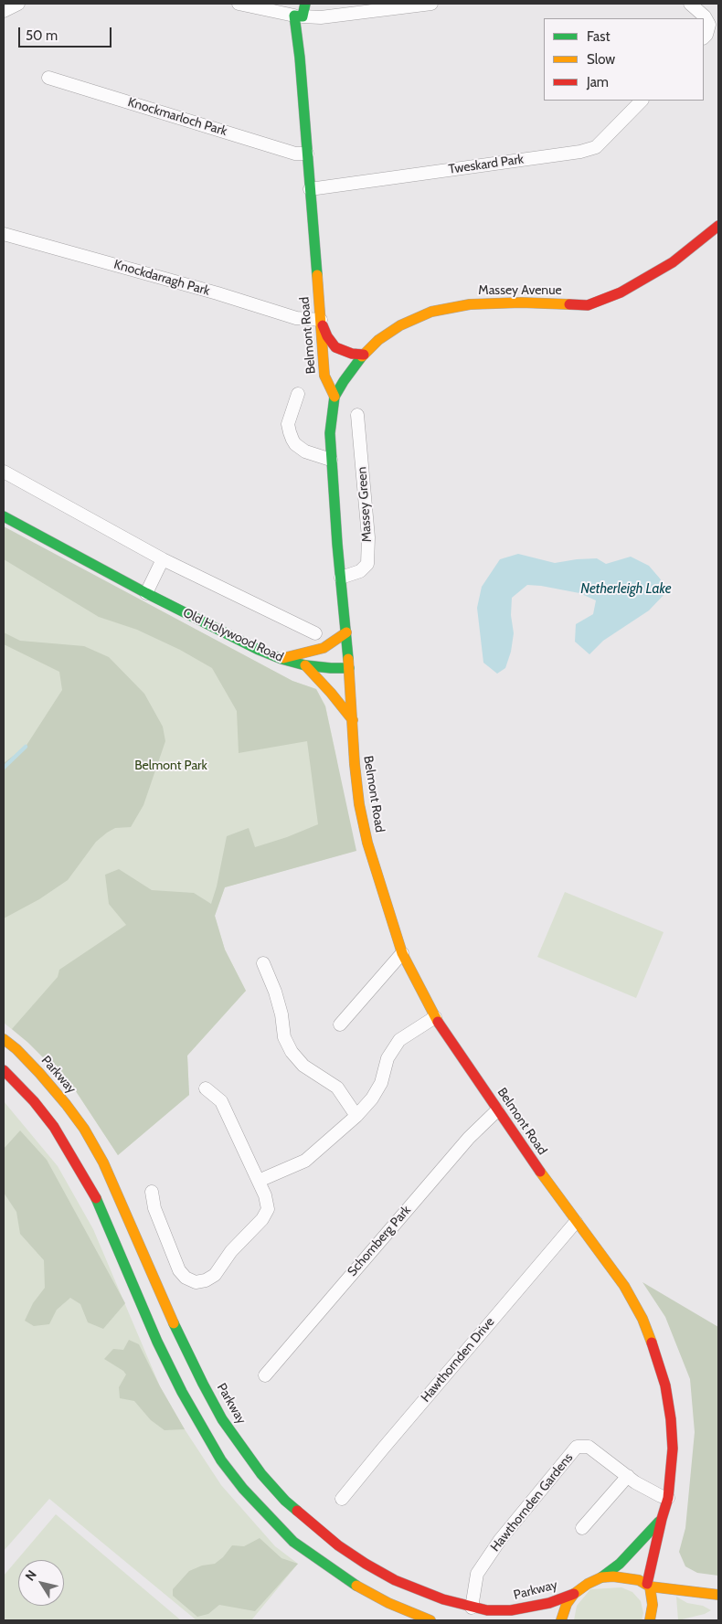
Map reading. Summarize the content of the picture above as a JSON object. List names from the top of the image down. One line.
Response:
{"streets":{"main road":["Massey Avenue","Belmont Road","Old Holywood Road","Parkway"],"street":["Knockmarloch Park","Tweskard Park","Knockdarragh Park","Massey Green","Schomberg Park","Hawthornden Drive","Hawthornden Gardens"]},"crossings":[["Knockmarloch Park","Belmont Road"],["Tweskard Park","Belmont Road"],["Knockdarragh Park","Belmont Road"],["Massey Avenue","Belmont Road"],["Belmont Road","Massey Green"],["Belmont Road","Old Holywood Road"],["Belmont Road","Parkway"],["Belmont Road","Schomberg Park"],["Belmont Road","Hawthornden Drive"],["Belmont Road","Hawthornden Gardens"],["Parkway","Hawthornden Gardens"]],"water":["Netherleigh Lake"],"parks":["Belmont Park"],"legend":["Fast","Slow","Jam"],"scale_bar":"50 m","north":"top left"}
